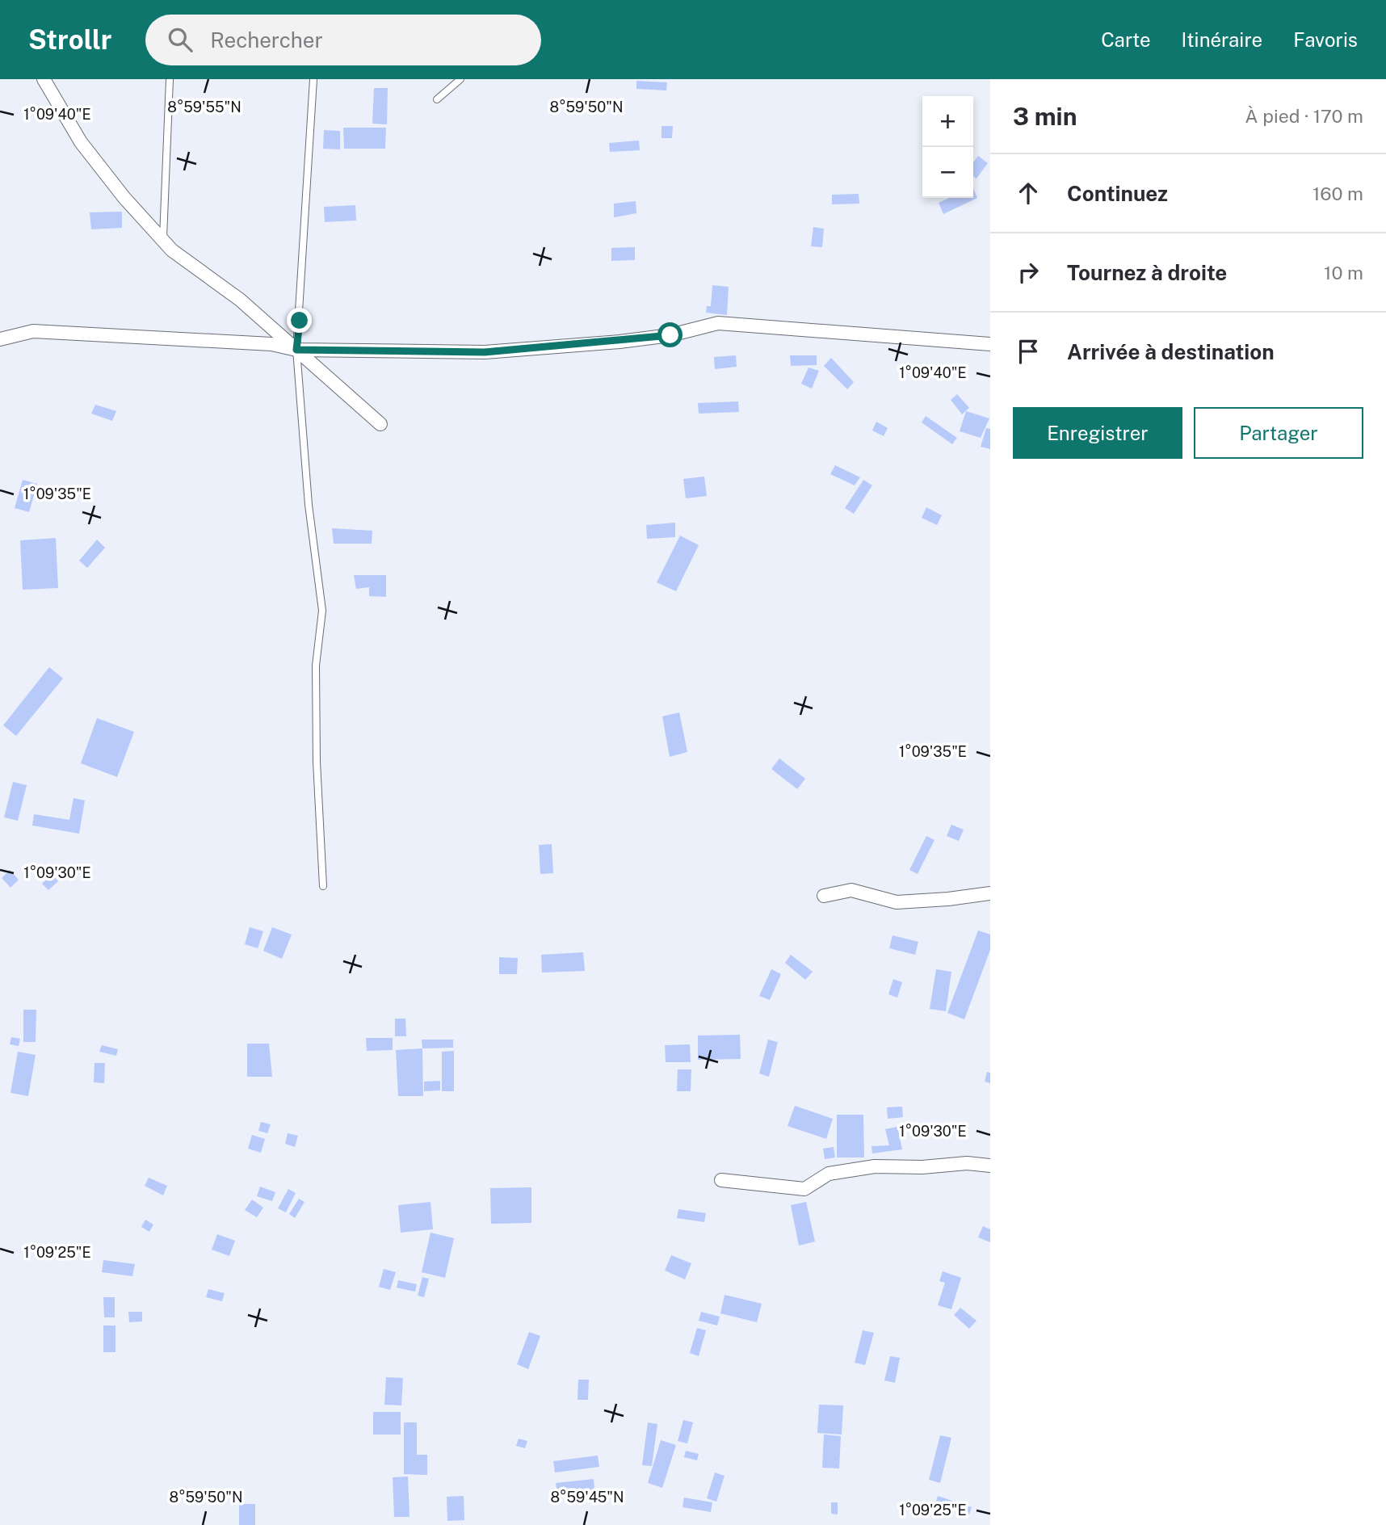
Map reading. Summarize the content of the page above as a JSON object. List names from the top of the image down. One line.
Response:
{"page":{"header":"Strollr","search":"Rechercher","nav":["Carte","Itinéraire","Favoris"],"heading":["3 min","À pied · 170 m"],"map_buttons":["+","−"],"list":[["Continuez","160 m"],["Tournez à droite","10 m"],"Arrivée à destination"],"buttons":["Enregistrer","Partager"]},"coordinates":["8°59'55\"N","8°59'50\"N","1°09'40\"E","1°09'35\"E","1°09'30\"E","1°09'25\"E","8°59'45\"N"]}
